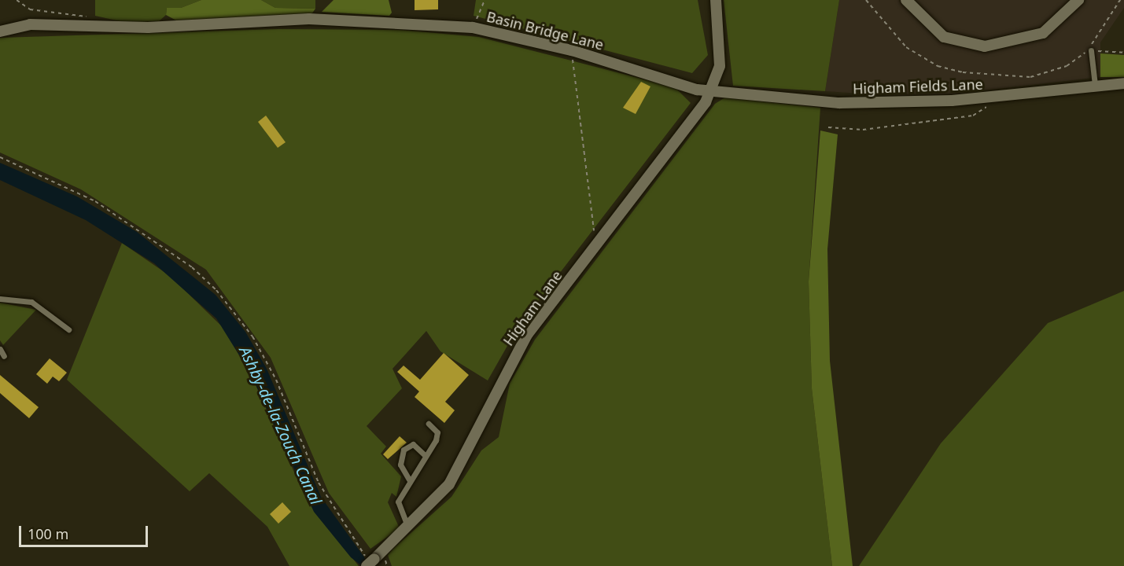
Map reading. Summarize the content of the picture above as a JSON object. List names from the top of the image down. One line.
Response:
{"streets":{"street":["Basin Bridge Lane","Higham Fields Lane","Higham Lane"]},"crossings":[["Basin Bridge Lane","Higham Fields Lane"],["Basin Bridge Lane","Higham Lane"],["Higham Fields Lane","Higham Lane"]],"water":["Ashby-de-la-Zouch Canal"],"scale_bar":"100 m"}
